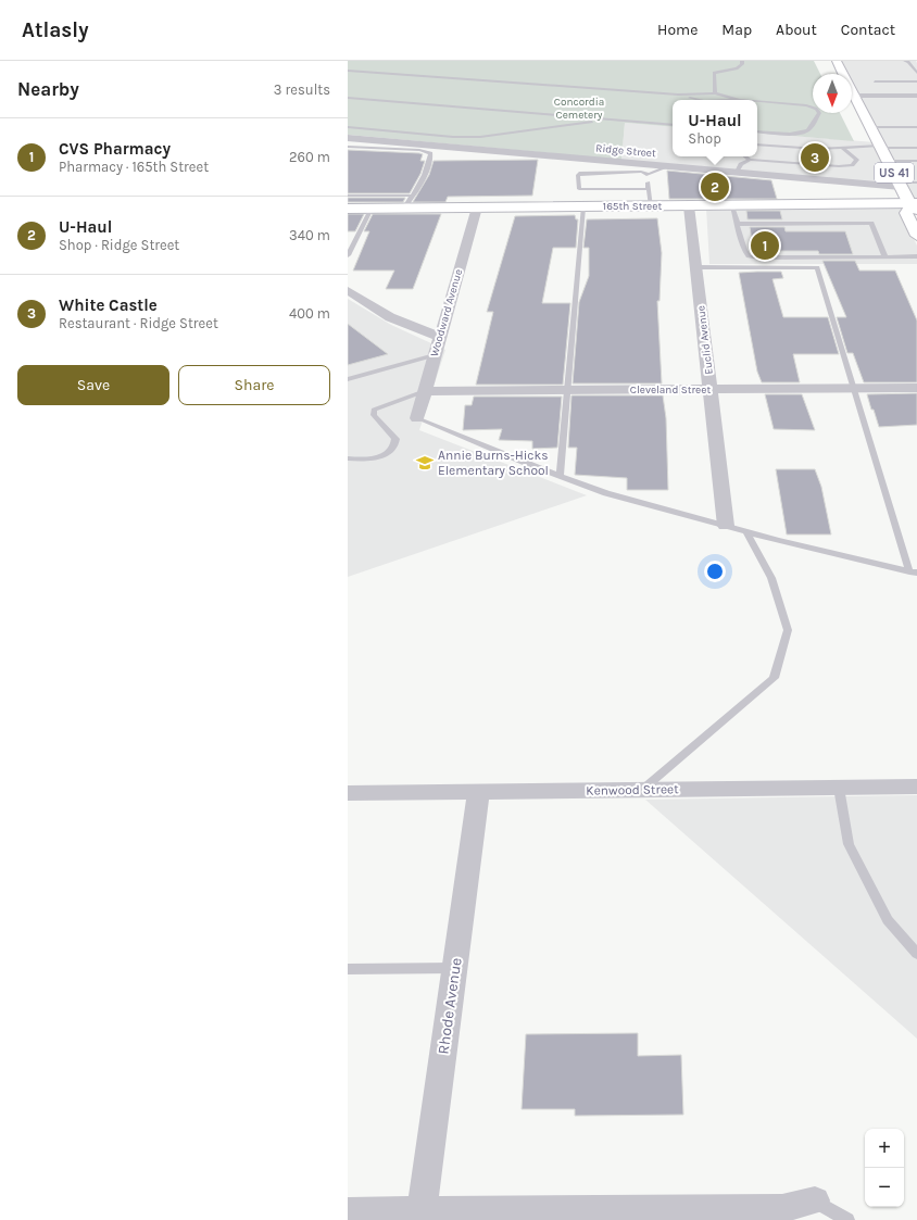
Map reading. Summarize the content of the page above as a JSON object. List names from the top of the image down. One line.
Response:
{"streets":{"main road":["US 41","165th Street"],"street":["Ridge Street","Woodward Avenue","Euclid Avenue","Cleveland Street","Kenwood Street","Rhode Avenue"]},"crossings":[["Ridge Street","US 41"],["US 41","165th Street"],["165th Street","Woodward Avenue"],["165th Street","Euclid Avenue"],["Woodward Avenue","Cleveland Street"],["Euclid Avenue","Cleveland Street"],["Kenwood Street","Rhode Avenue"]],"parks":["Concordia Cemetery"],"places":{"school or university":["Annie Burns-Hicks Elementary School"]},"north":"bottom","page":{"header":"Atlasly","nav":["Home","Map","About","Contact"],"heading":["Nearby","3 results"],"popup":["U-Haul","Shop"],"list":[{"mark":"1","name":"CVS Pharmacy","note":"Pharmacy · 165th Street","value":"260 m"},{"mark":"2","name":"U-Haul","note":"Shop · Ridge Street","value":"340 m"},{"mark":"3","name":"White Castle","note":"Restaurant · Ridge Street","value":"400 m"}],"pins":["3","2","1"],"buttons":["Save","Share"],"map_buttons":["+","−"]}}
